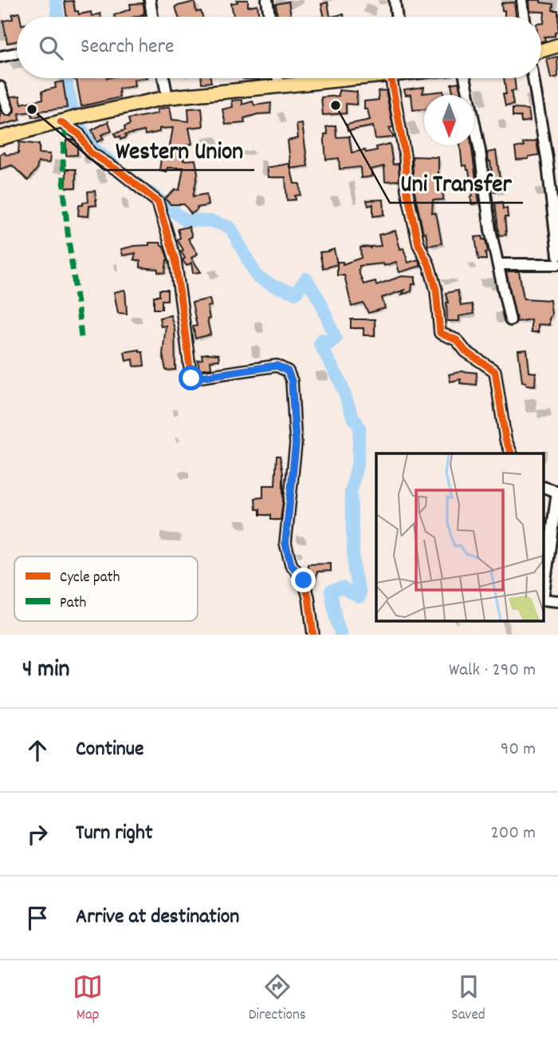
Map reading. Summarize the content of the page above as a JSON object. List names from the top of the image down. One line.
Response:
{"places":["Uni Transfer","Western Union"],"legend":["Cycle path","Path"],"north":"bottom","page":{"search":"Search here","heading":["4 min","Walk · 290 m"],"list":[["Continue","90 m"],["Turn right","200 m"],"Arrive at destination"],"nav":["Map","Directions","Saved"]}}
